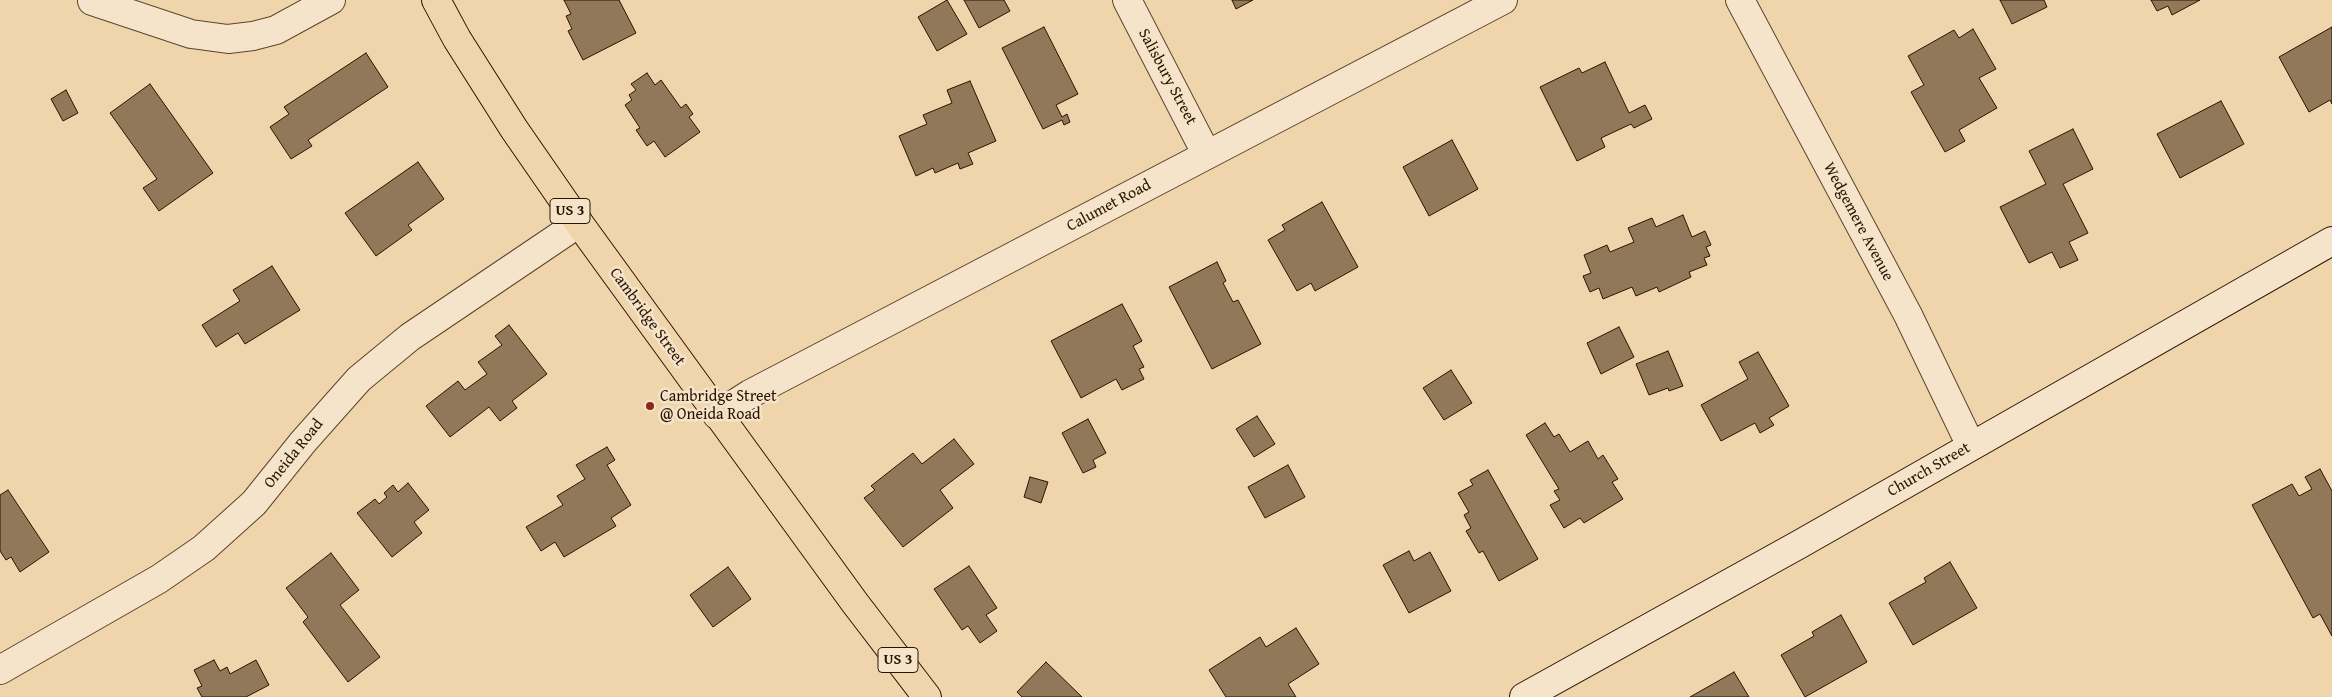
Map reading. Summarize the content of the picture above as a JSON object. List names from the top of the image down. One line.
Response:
{"streets":{"highway":["US 3","Cambridge Street"],"street":["Salisbury Street","Calumet Road","Wedgemere Avenue","Oneida Road","Church Street"]},"crossings":[["Salisbury Street","Calumet Road"],["Calumet Road","Cambridge Street"],["Wedgemere Avenue","Church Street"],["Cambridge Street","Oneida Road"]],"places":["Cambridge Street @ Oneida Road"]}
